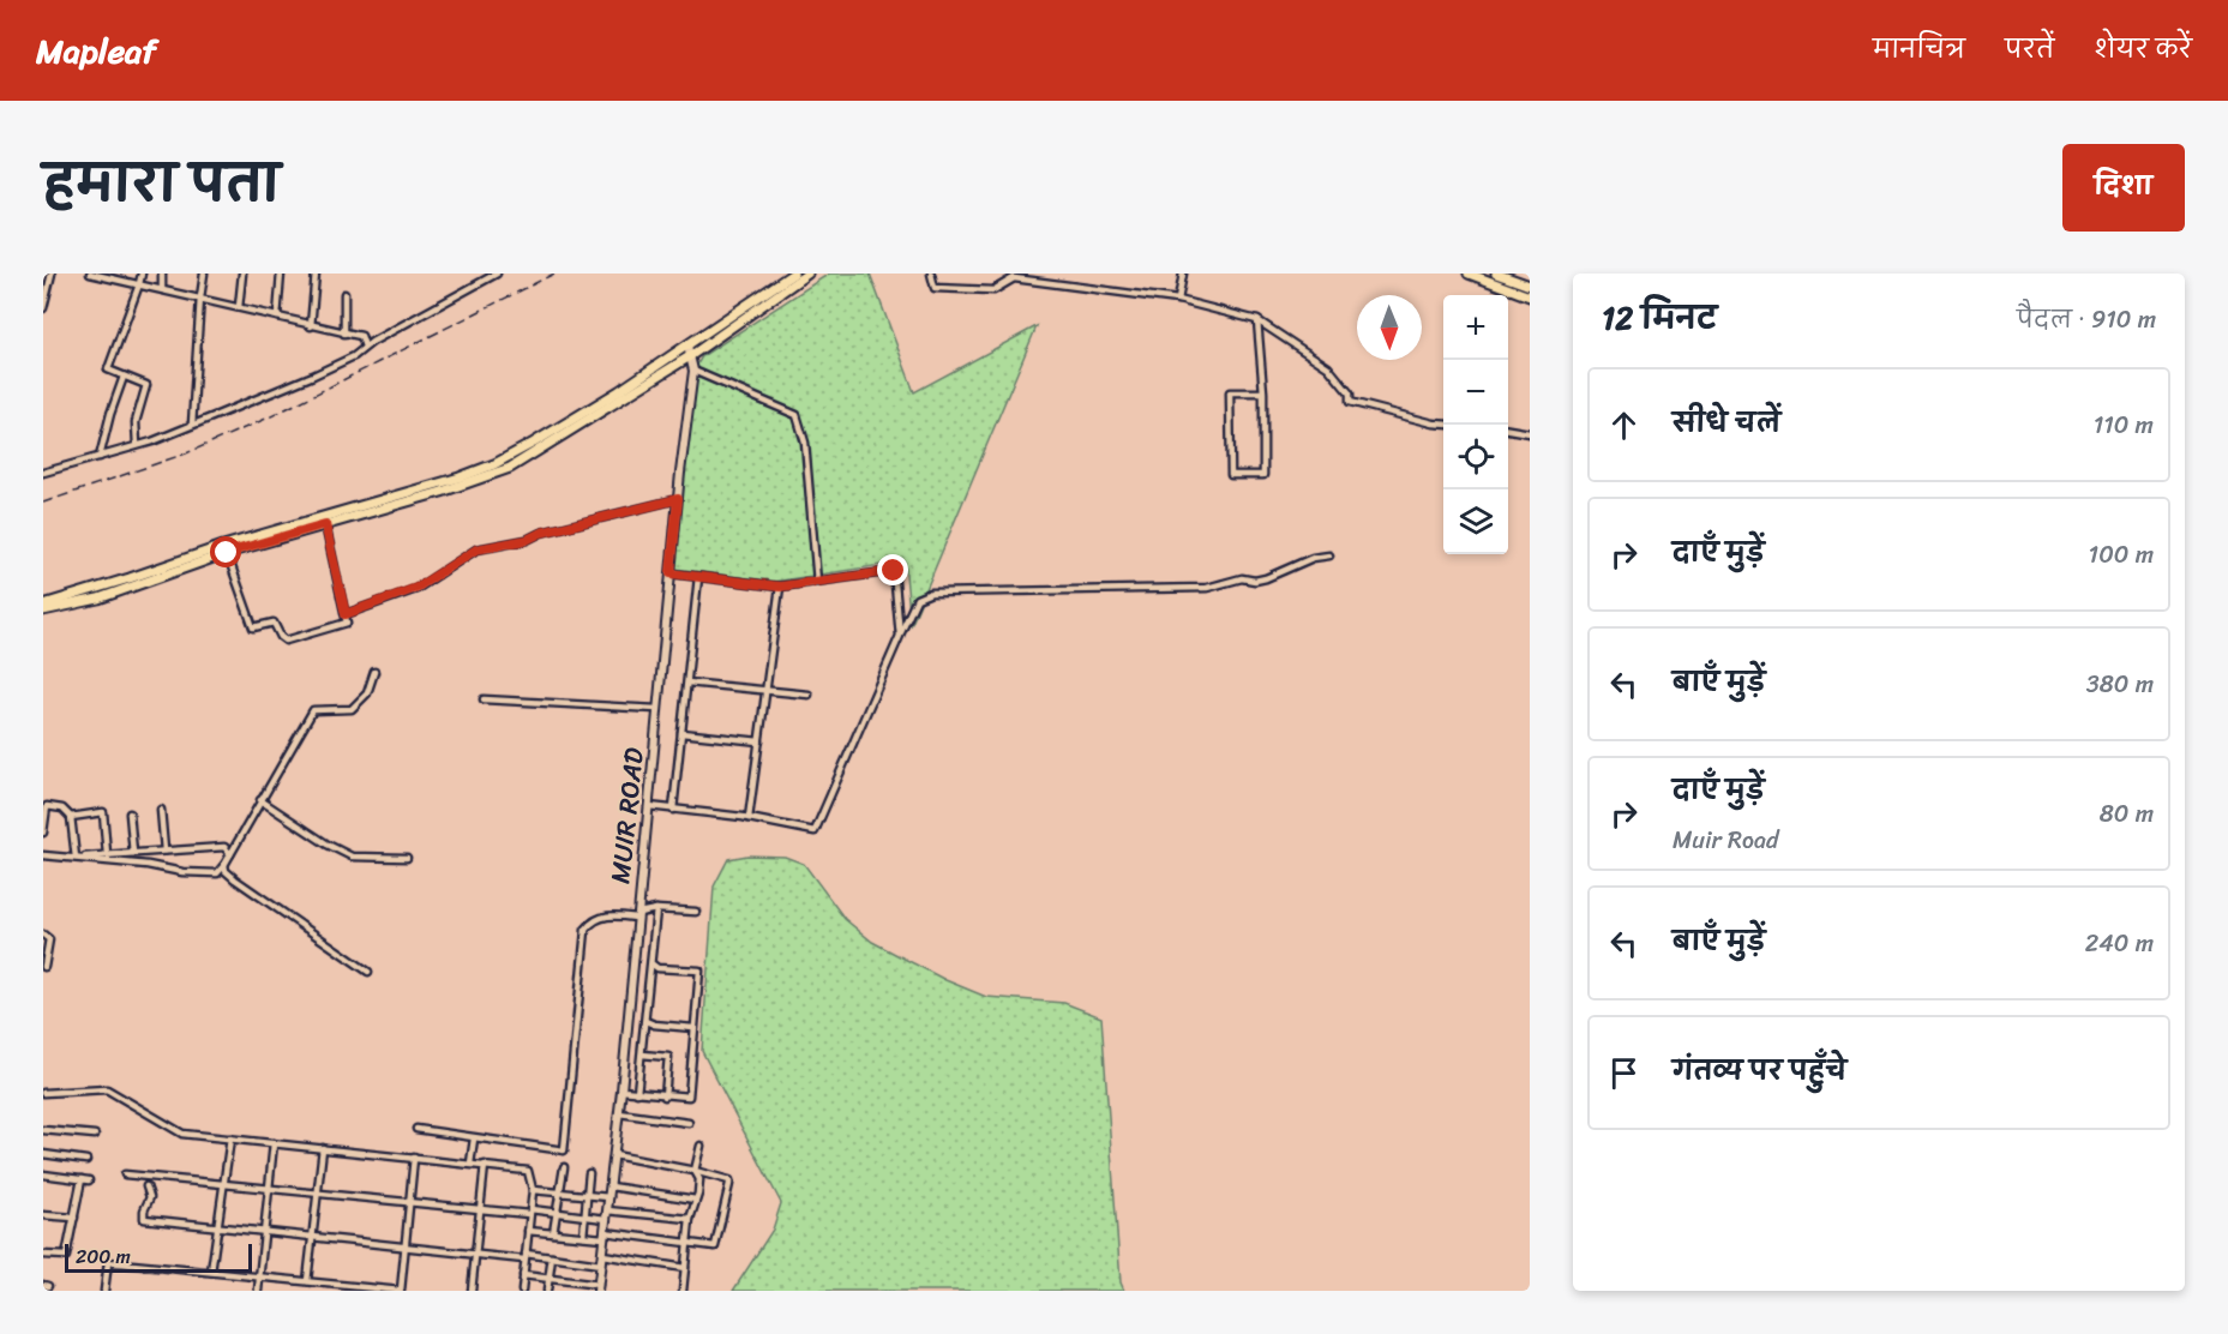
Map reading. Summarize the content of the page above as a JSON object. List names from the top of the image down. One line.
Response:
{"streets":{"main road":["MUIR ROAD"]},"scale_bar":"200 m","north":"bottom","page":{"header":"Mapleaf","nav":["मानचित्र","परतें","शेयर करें"],"title":"हमारा पता","buttons":"दिशा","heading":["12 मिनट","पैदल · 910 m"],"map_buttons":["+","−"],"list":[["सीधे चलें","110 m"],["दाएँ मुड़ें","100 m"],["बाएँ मुड़ें","380 m"],["दाएँ मुड़ें","Muir Road","80 m"],["बाएँ मुड़ें","240 m"],"गंतव्य पर पहुँचे"],"scale":"200 m"}}
